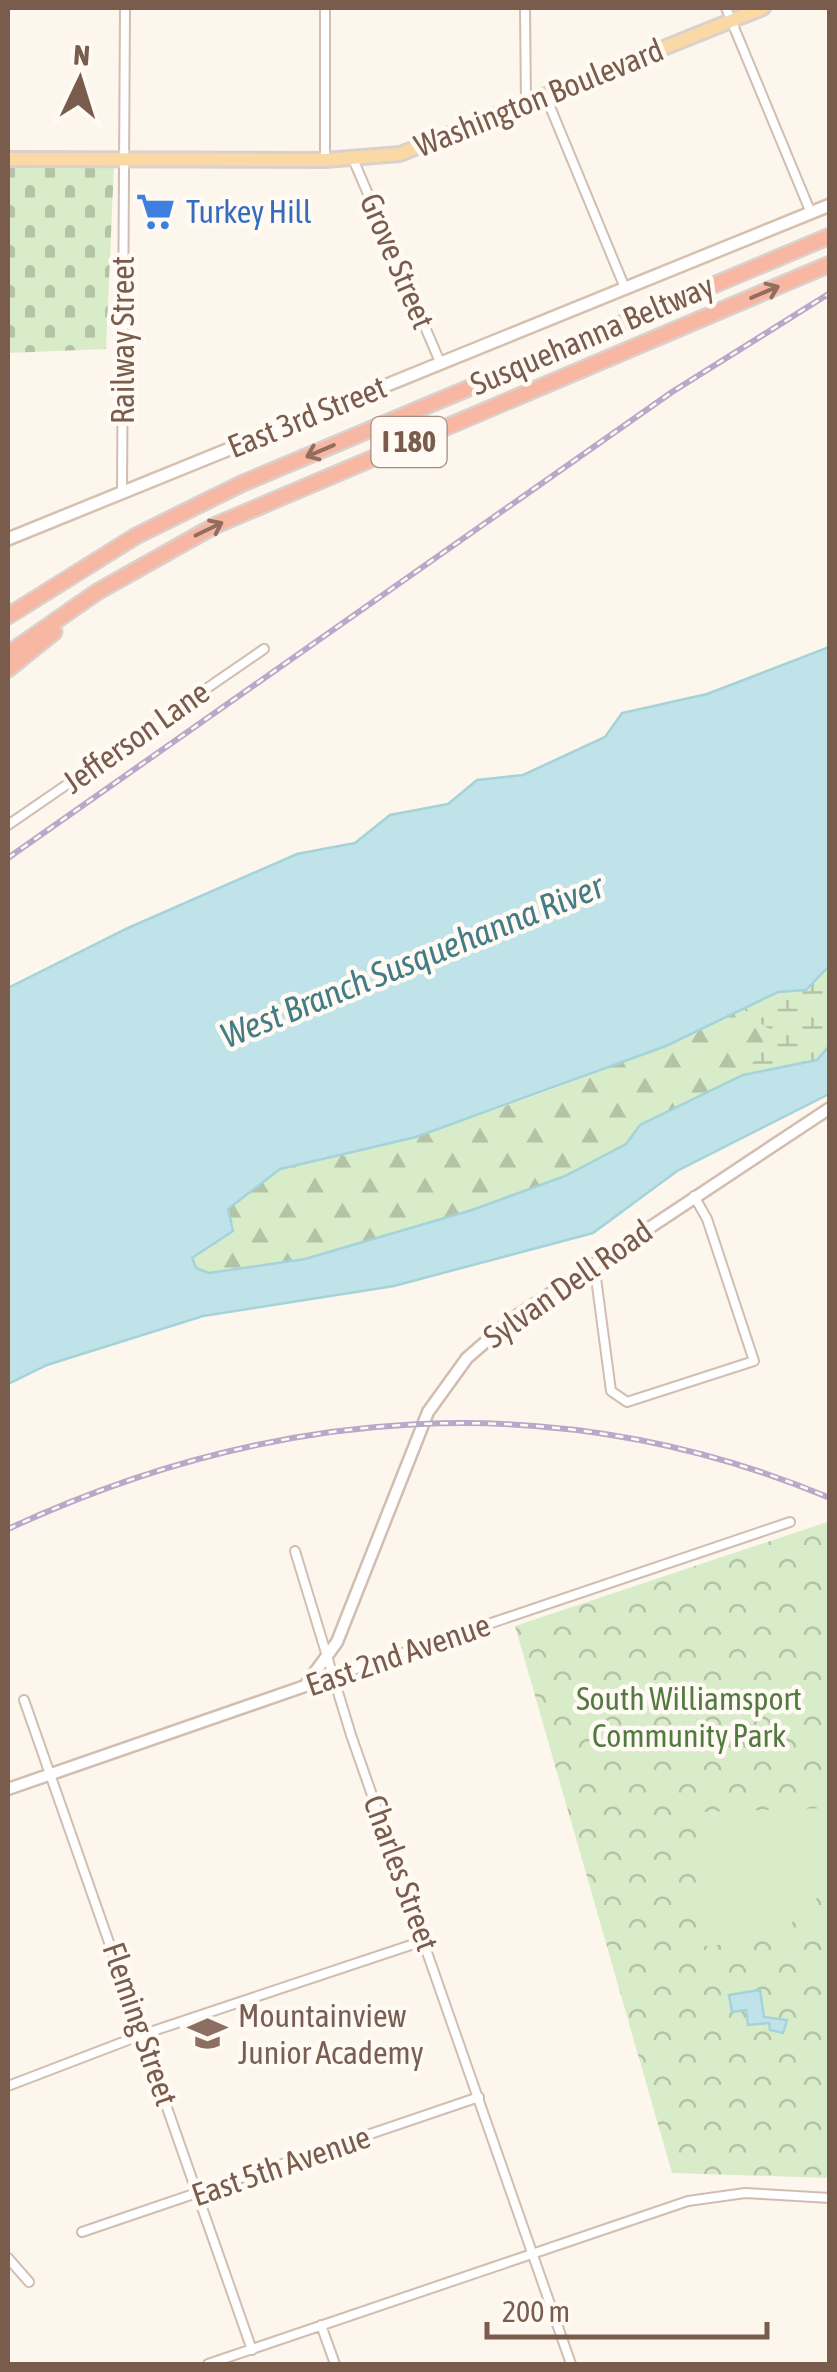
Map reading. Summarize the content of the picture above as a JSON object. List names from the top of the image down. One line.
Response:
{"streets":{"highway":["Susquehanna Beltway","I 180"],"main road":["Washington Boulevard","East 3rd Street"],"street":["Grove Street","Railway Street","Jefferson Lane","Sylvan Dell Road","East 2nd Avenue","Charles Street","Fleming Street","East 5th Avenue"]},"crossings":[["Washington Boulevard","Grove Street"],["Washington Boulevard","Railway Street"],["Grove Street","East 3rd Street"],["Railway Street","East 3rd Street"],["Sylvan Dell Road","East 2nd Avenue"],["Sylvan Dell Road","Charles Street"],["East 2nd Avenue","Charles Street"],["East 2nd Avenue","Fleming Street"],["Charles Street","East 5th Avenue"],["Fleming Street","East 5th Avenue"]],"water":["West Branch Susquehanna River"],"parks":["South Williamsport Community Park"],"places":{"supermarket":["Turkey Hill"],"school or university":["Mountainview Junior Academy"]},"scale_bar":"200 m","north":"top"}
